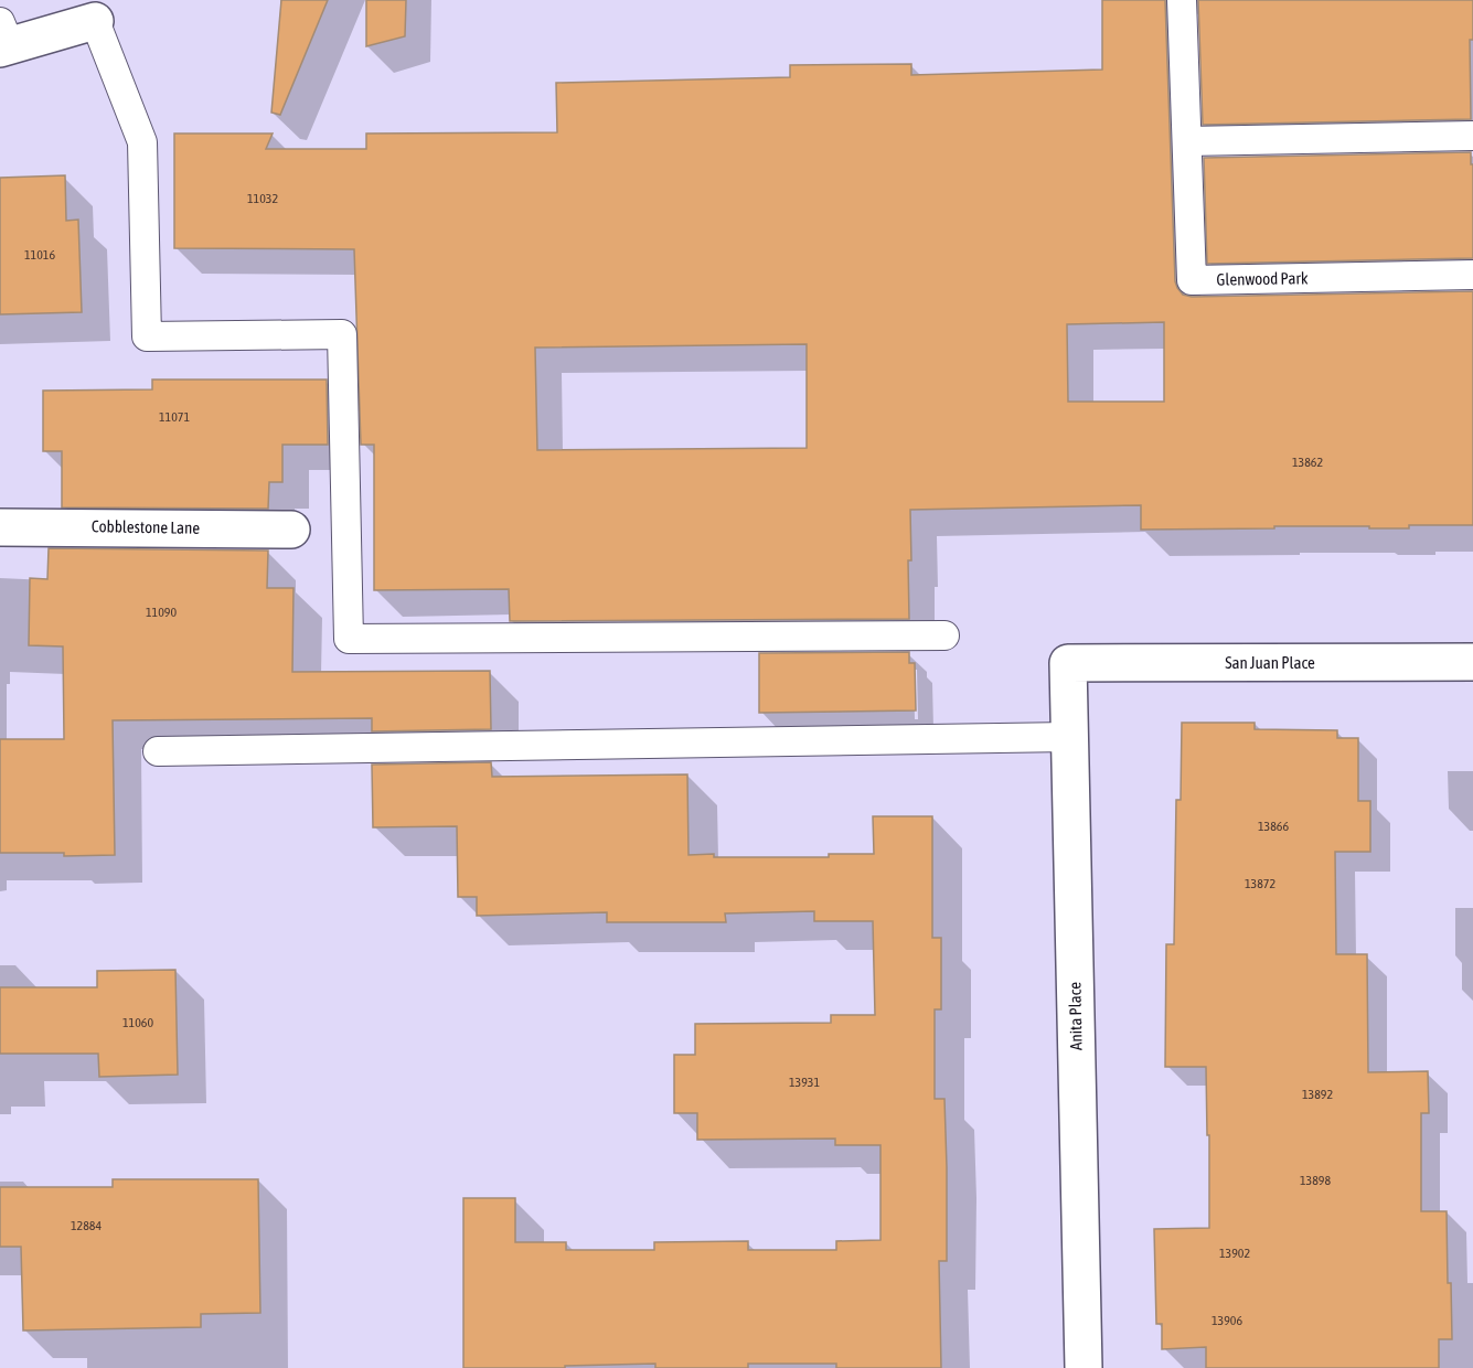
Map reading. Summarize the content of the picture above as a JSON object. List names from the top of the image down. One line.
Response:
{"streets":{"street":["Cobblestone Lane","San Juan Place","Anita Place"],"lane":["Glenwood Park"]},"crossings":[["San Juan Place","Anita Place"]],"house_numbers":["11032","11016","11071","13862","11090","13866","13872","11060","13931","13892","13898","12884","13902","13906"]}
